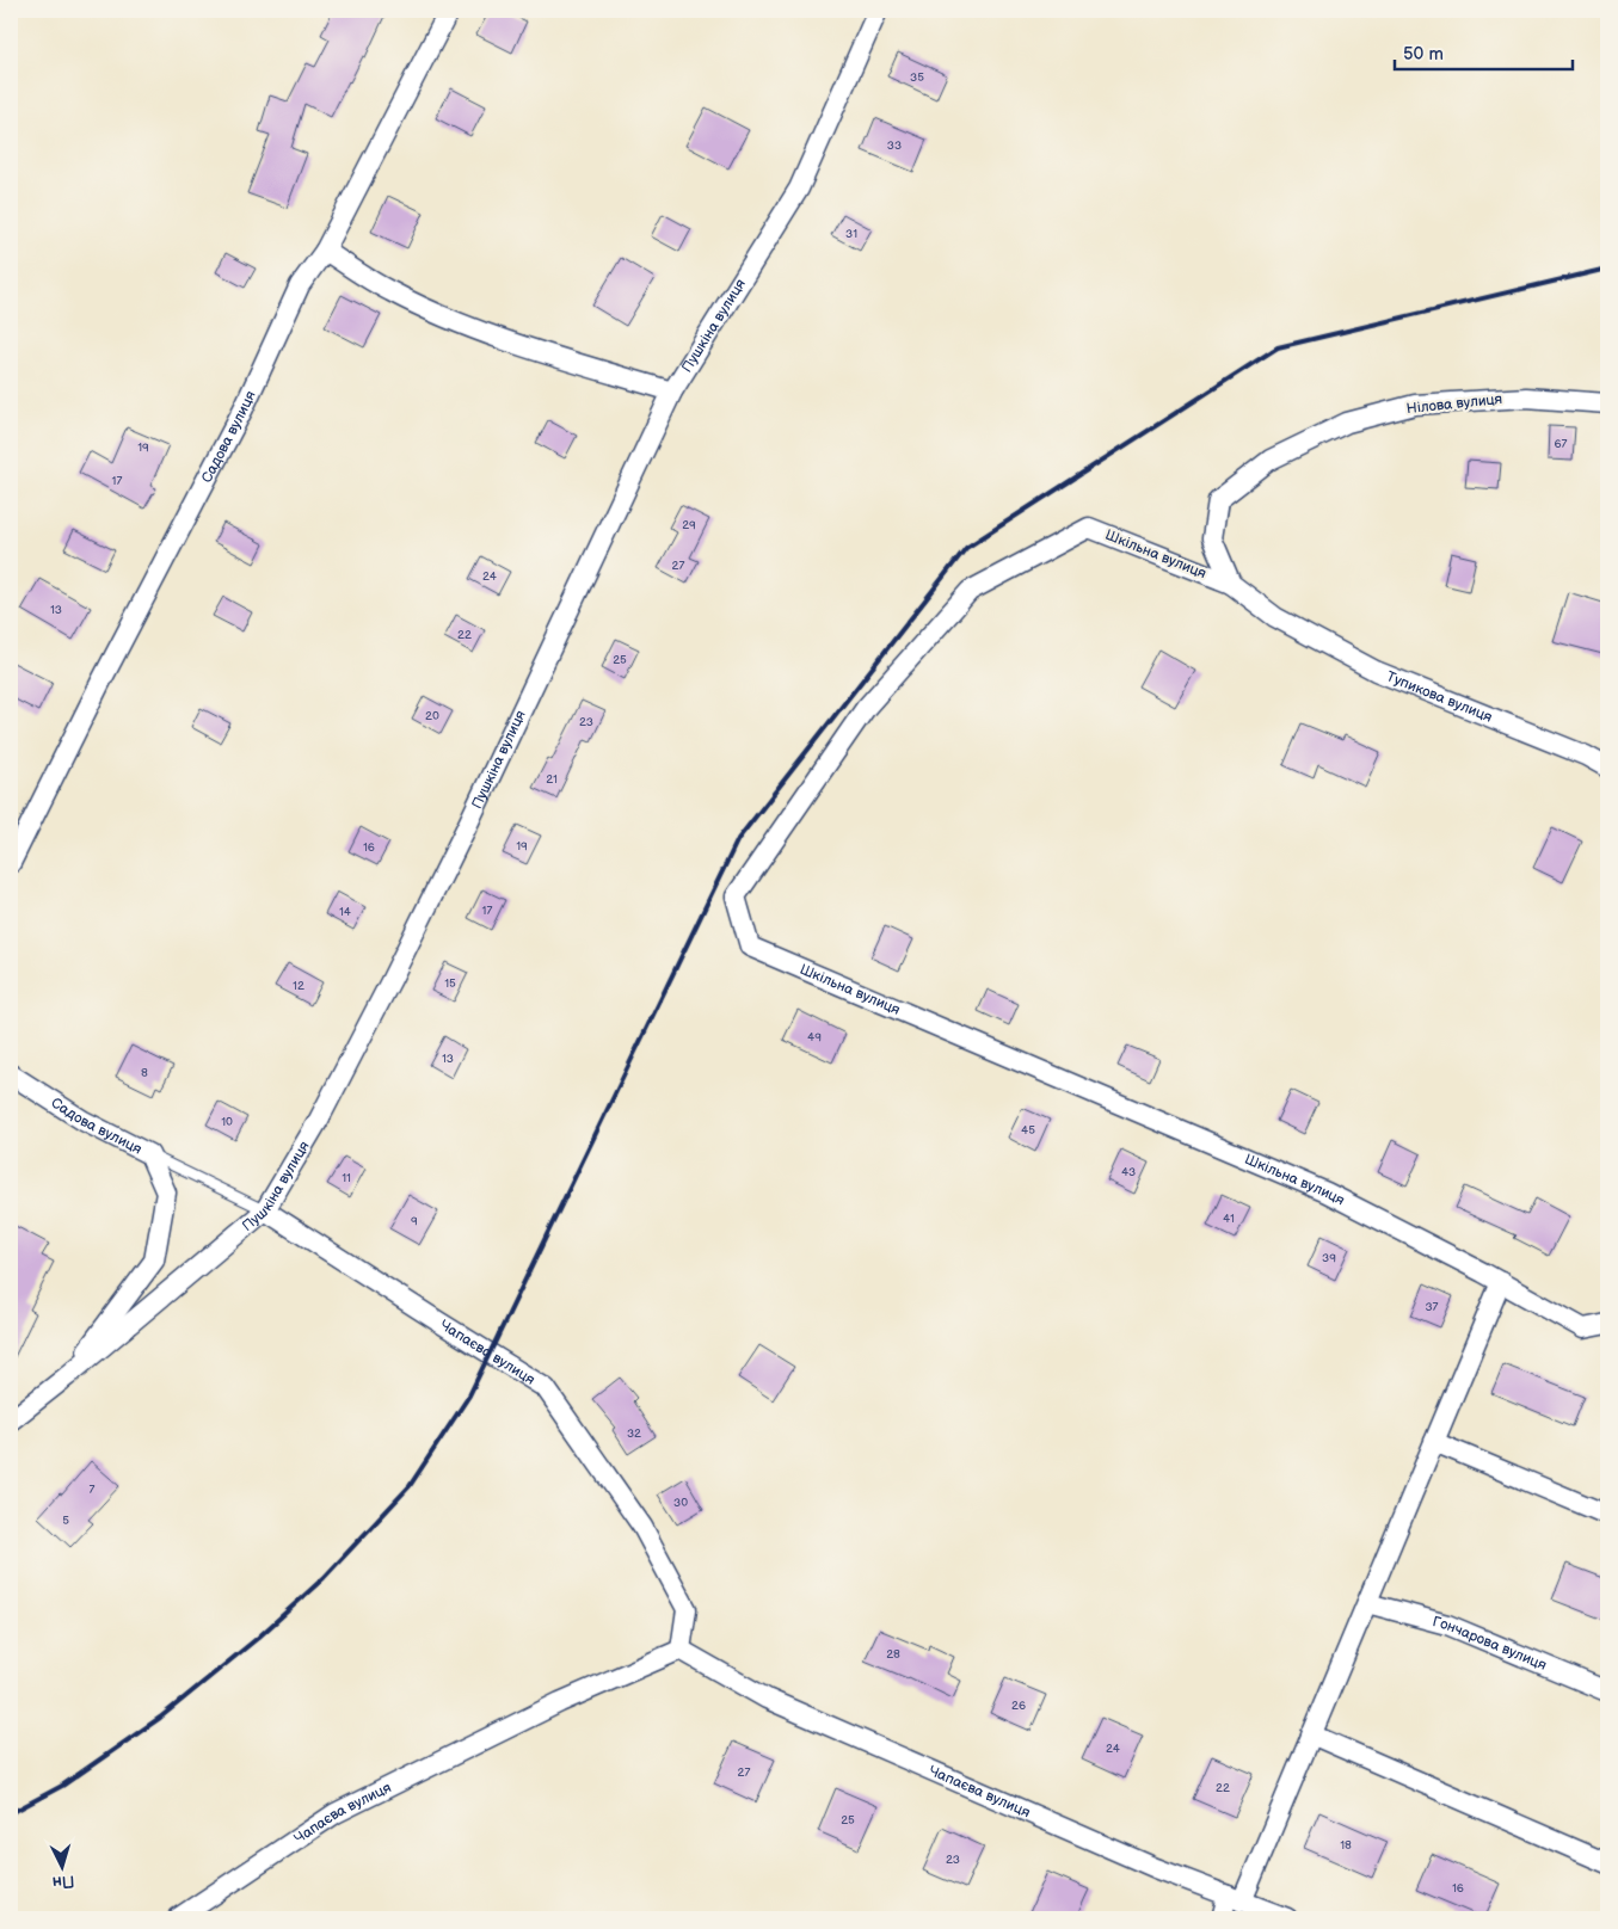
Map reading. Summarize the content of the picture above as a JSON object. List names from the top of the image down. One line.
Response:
{"streets":{"street":["Пушкіна вулиця","Нілова вулиця","Садова вулиця","Шкільна вулиця","Тупикова вулиця","Чапаєва вулиця","Гончарова вулиця"]},"crossings":[["Пушкіна вулиця","Садова вулиця"],["Пушкіна вулиця","Чапаєва вулиця"],["Нілова вулиця","Шкільна вулиця"],["Нілова вулиця","Тупикова вулиця"],["Шкільна вулиця","Тупикова вулиця"]],"house_numbers":["35","33","31","67","19","17","29","27","24","13","22","25","20","23","21","19","16","17","14","15","12","49","13","8","10","45","43","11","41","9","39","37","32","7","30","5","28","26","24","27","22","25","18","23","16"],"scale_bar":"50 m","north":"bottom"}
